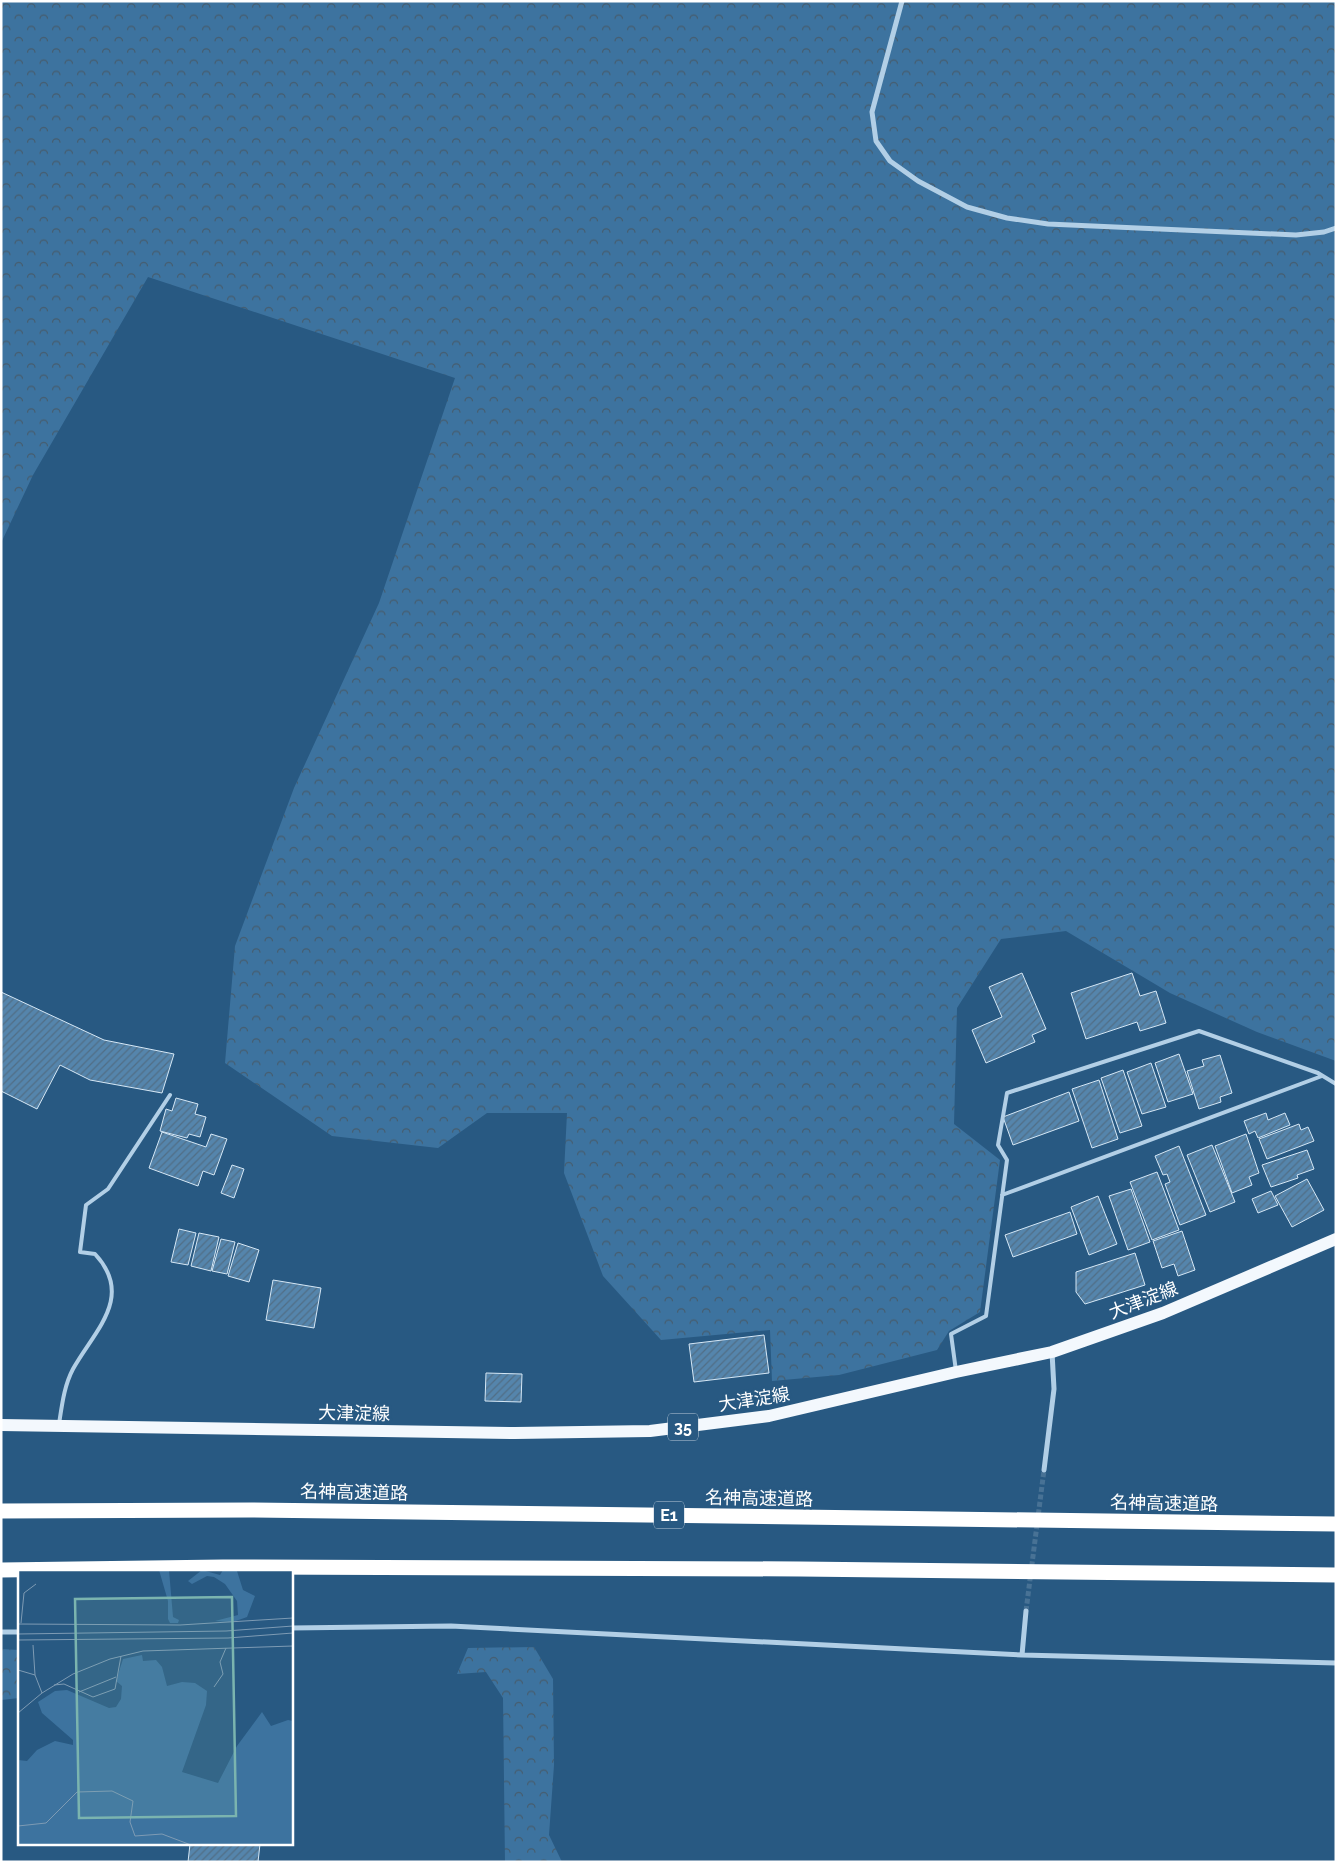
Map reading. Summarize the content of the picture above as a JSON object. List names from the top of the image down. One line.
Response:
{"streets":{"highway":["名神高速道路","E1"],"main road":["大津淀線","35"]}}
